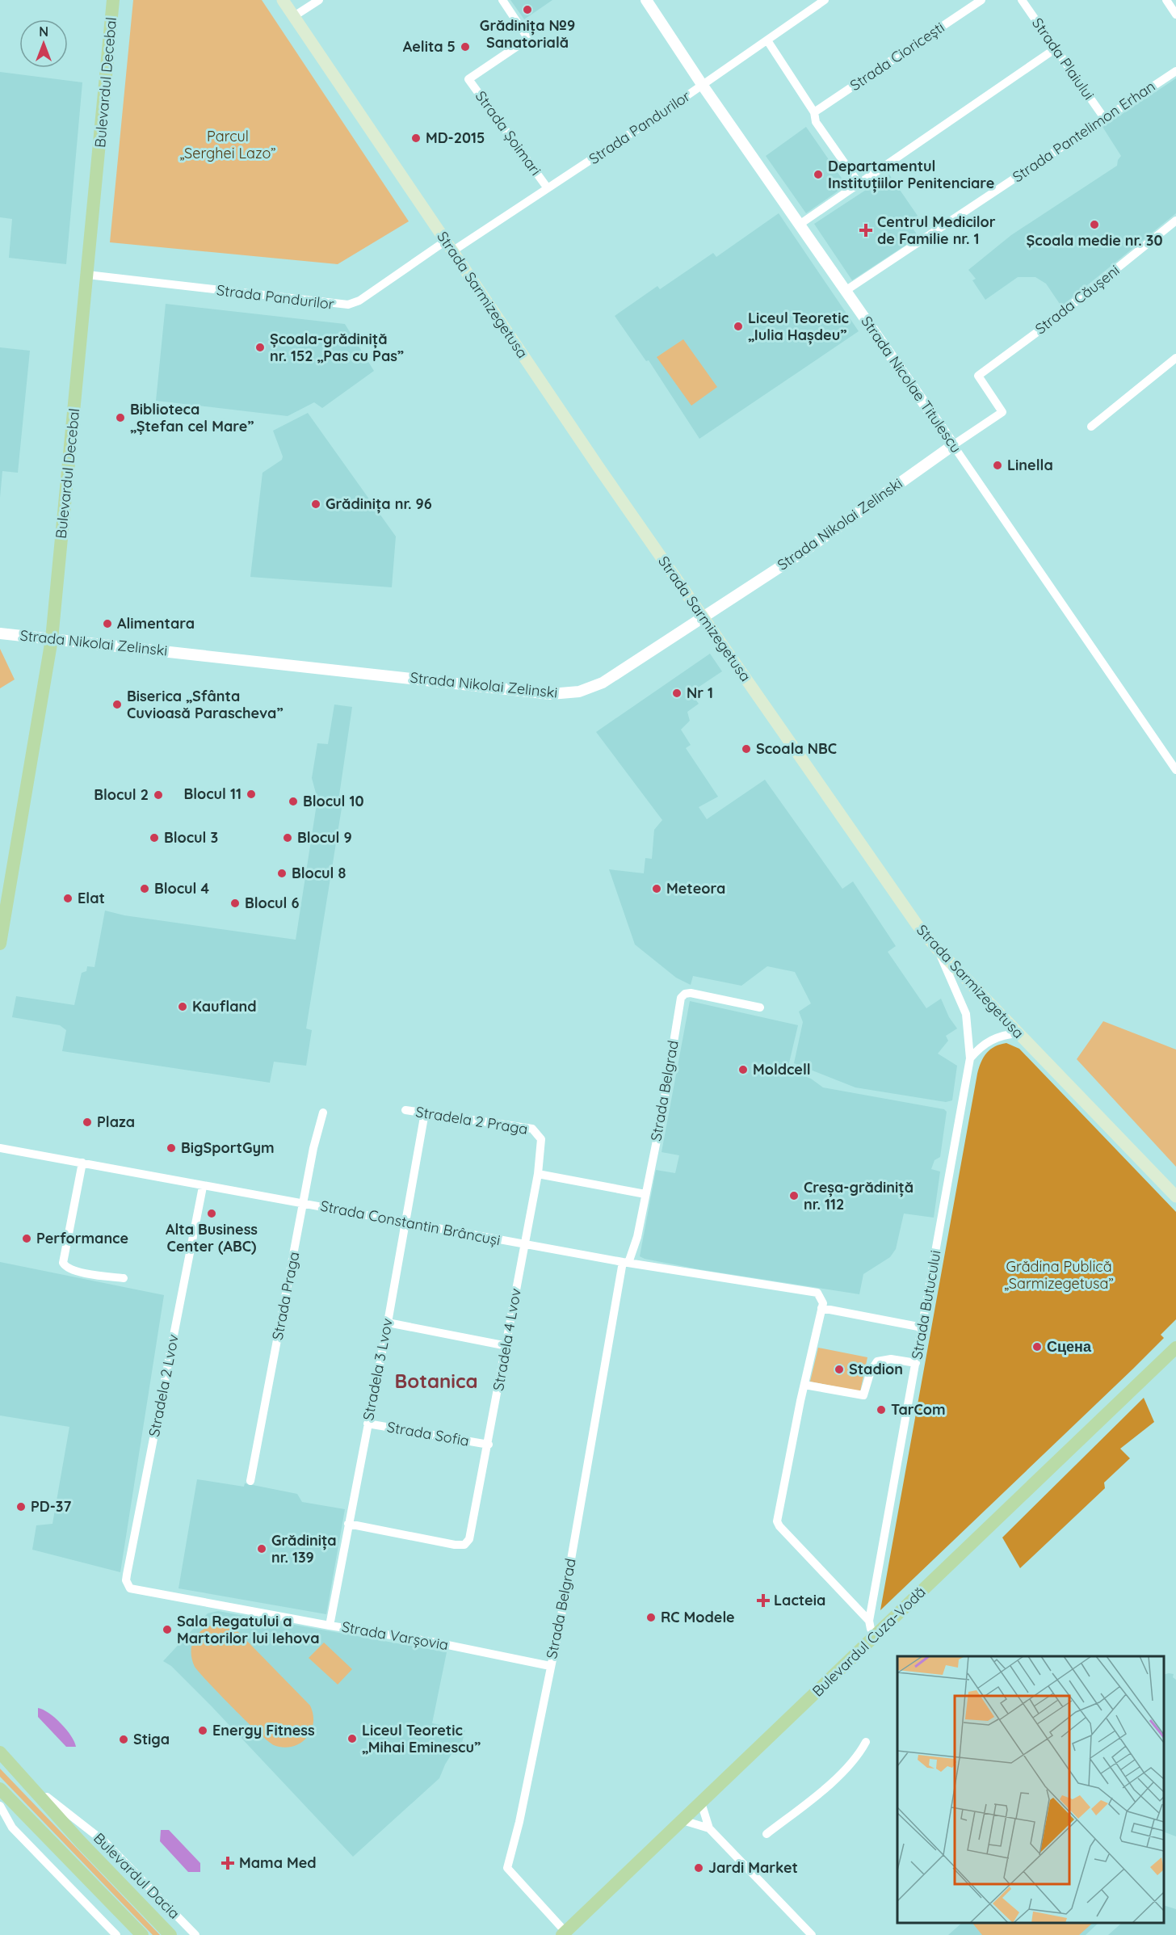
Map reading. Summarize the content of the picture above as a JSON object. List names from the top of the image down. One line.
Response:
{"streets":{"main road":["Bulevardul Decebal","Strada Sarmizegetusa","Bulevardul Cuza-Vodă","Bulevardul Dacia"],"street":["Strada Cioricești","Strada Plaiului","Strada Pandurilor","Strada Pantelimon Erhan","Strada Șoimari","Strada Căușeni","Strada Nicolae Titulescu","Strada Nikolai Zelinski","Strada Belgrad","Stradela 2 Praga","Strada Constantin Brâncuși","Strada Praga","Strada Butucului","Stradela 4 Lvov","Stradela 3 Lvov","Stradela 2 Lvov","Strada Sofia","Strada Varșovia"]},"crossings":[["Strada Plaiului","Strada Pantelimon Erhan"],["Bulevardul Decebal","Strada Pandurilor"],["Bulevardul Decebal","Strada Nikolai Zelinski"],["Strada Pandurilor","Strada Șoimari"],["Strada Pandurilor","Strada Sarmizegetusa"],["Strada Pandurilor","Strada Nicolae Titulescu"],["Strada Pantelimon Erhan","Strada Nicolae Titulescu"],["Strada Sarmizegetusa","Strada Nikolai Zelinski"],["Strada Sarmizegetusa","Strada Butucului"],["Strada Căușeni","Strada Nicolae Titulescu"],["Strada Căușeni","Strada Nikolai Zelinski"],["Strada Nicolae Titulescu","Strada Nikolai Zelinski"],["Strada Belgrad","Strada Constantin Brâncuși"],["Strada Belgrad","Strada Varșovia"],["Strada Belgrad","Bulevardul Cuza-Vodă"],["Stradela 2 Praga","Stradela 4 Lvov"],["Stradela 2 Praga","Stradela 3 Lvov"],["Strada Constantin Brâncuși","Strada Praga"],["Strada Constantin Brâncuși","Stradela 4 Lvov"],["Strada Constantin Brâncuși","Stradela 3 Lvov"],["Strada Constantin Brâncuși","Stradela 2 Lvov"],["Stradela 4 Lvov","Stradela 3 Lvov"],["Stradela 4 Lvov","Strada Sofia"],["Stradela 3 Lvov","Strada Sofia"],["Stradela 3 Lvov","Strada Varșovia"],["Stradela 2 Lvov","Strada Varșovia"]],"districts":["Botanica"],"parks":["Parcul „Serghei Lazo”","Grădina Publică „Sarmizegetusa”"],"places":{"other":["Grădinița №9 Sanatorială","Aelita 5","MD-2015","Departamentul Instituțiilor Penitenciare","Şcoala medie nr. 30","Liceul Teoretic „Iulia Hașdeu”","Școala-grădiniță nr. 152 „Pas cu Pas”","Biblioteca „Ștefan cel Mare”","Linella","Grădinița nr. 96","Alimentara","Nr 1","Biserica „Sfânta Cuvioasă Parascheva”","Scoala NBC","Blocul 11","Blocul 2","Blocul 10","Blocul 3","Blocul 9","Blocul 8","Blocul 4","Meteora","Elat","Blocul 6","Kaufland","Moldcell","Plaza","BigSportGym","Creșa-grădiniță nr. 112","Alta Business Center (ABC)","Performance","Сцена","Stadion","TarCom","PD-37","Grădinița nr. 139","RC Modele","Sala Regatului a Martorilor lui Iehova","Energy Fitness","Liceul Teoretic „Mihai Eminescu”","Stiga","Jardi Market"],"health":["Centrul Medicilor de Familie nr. 1","Lacteia","Mama Med"]},"north":"top"}
